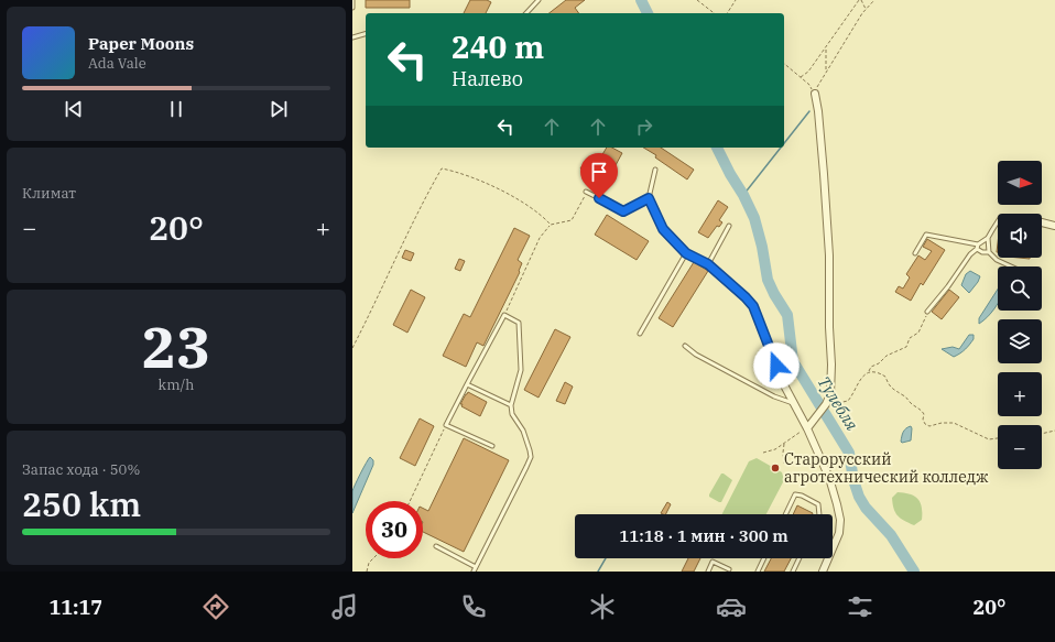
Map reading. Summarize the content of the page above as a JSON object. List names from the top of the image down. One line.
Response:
{"water":["Тулебля"],"places":["Старорусский агротехнический колледж"],"north":"right","page":{"turn":["240 m","Налево"],"song":["Paper Moons","Ada Vale"],"tile":["Климат",["23","km/h"],["Запас хода · 50%","250 km"]],"map_buttons":["+","−"],"heat":["−","20°","+"],"limit":"30","trip":"11:18 · 1 мин · 300 m","tabs":["11:17","20°"]}}
